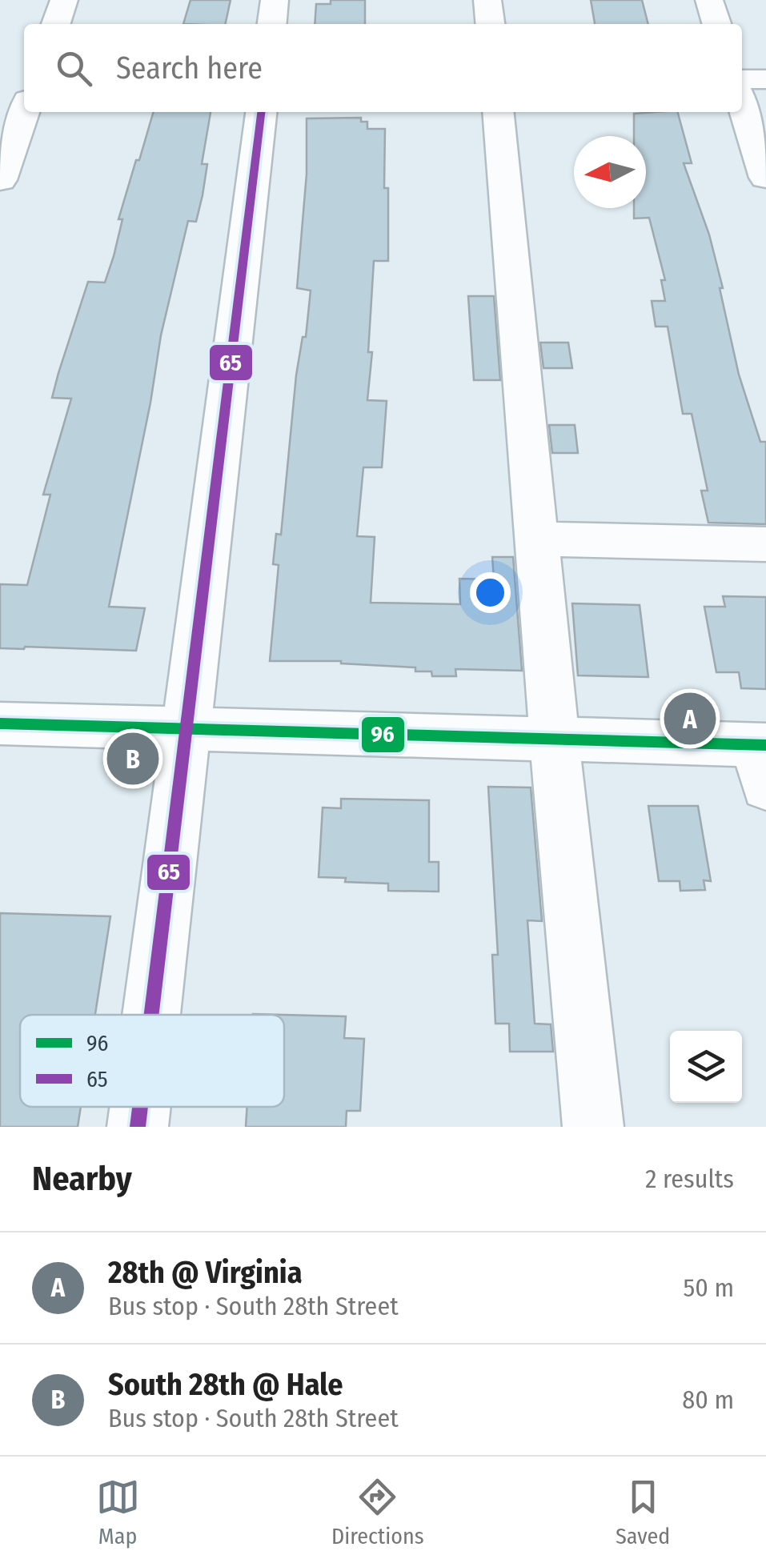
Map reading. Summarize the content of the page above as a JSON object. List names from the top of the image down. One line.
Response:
{"lines":["transit line 65","transit line 96"],"legend":["96","65"],"north":"left","page":{"search":"Search here","pins":["A","B"],"heading":["Nearby","2 results"],"list":[{"mark":"A","name":"28th @ Virginia","note":"Bus stop · South 28th Street","value":"50 m"},{"mark":"B","name":"South 28th @ Hale","note":"Bus stop · South 28th Street","value":"80 m"}],"nav":["Map","Directions","Saved"]}}
